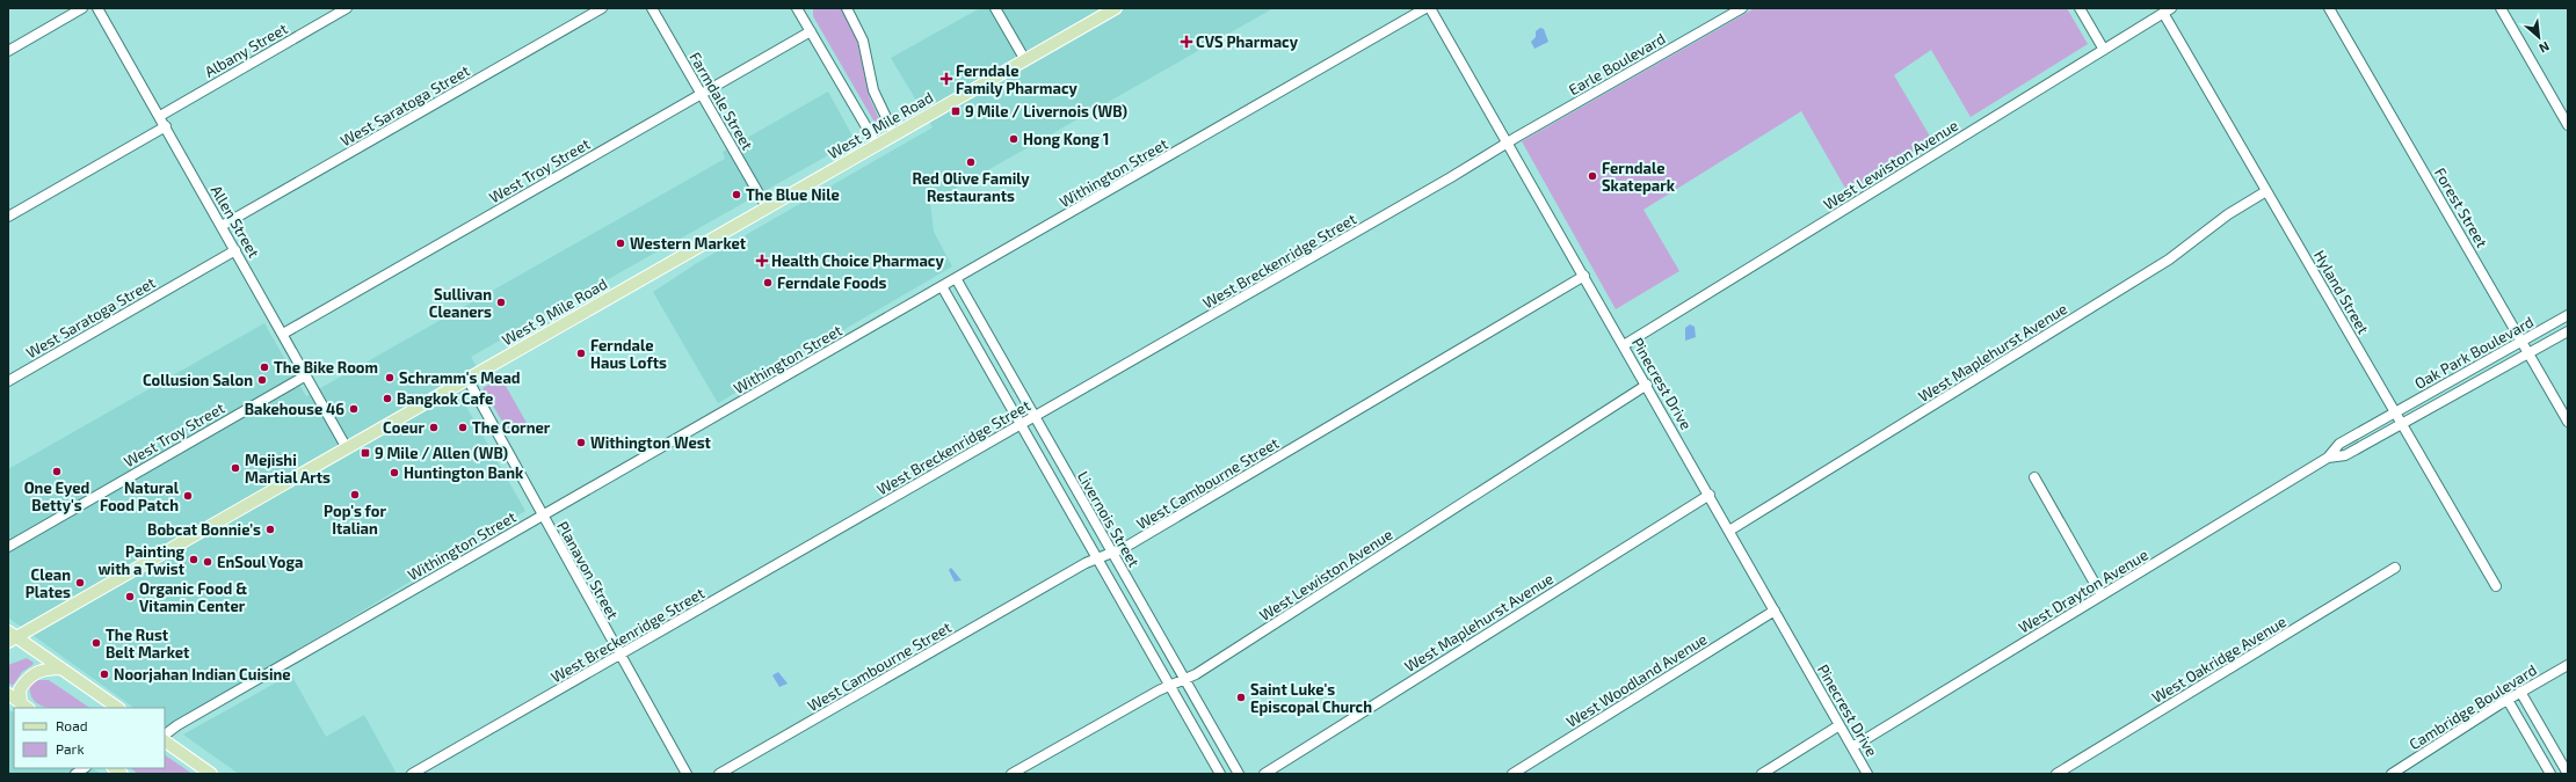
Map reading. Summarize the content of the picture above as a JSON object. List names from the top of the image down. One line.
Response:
{"streets":{"main road":["West 9 Mile Road"],"street":["Albany Street","Earle Boulevard","Farmdale Street","West Saratoga Street","West Lewiston Avenue","West Troy Street","Withington Street","Forest Street","Allen Street","West Breckenridge Street","Hyland Street","West Maplehurst Avenue","Oak Park Boulevard","Pinecrest Drive","West Cambourne Street","Livernois Street","Planavon Street","West Drayton Avenue","West Oakridge Avenue","West Woodland Avenue","Cambridge Boulevard"]},"crossings":[["Albany Street","Allen Street"],["Earle Boulevard","West Breckenridge Street"],["Earle Boulevard","Pinecrest Drive"],["Farmdale Street","West 9 Mile Road"],["Farmdale Street","West Troy Street"],["West Saratoga Street","Allen Street"],["West 9 Mile Road","Allen Street"],["West 9 Mile Road","Planavon Street"],["West Lewiston Avenue","Hyland Street"],["West Lewiston Avenue","Pinecrest Drive"],["West Lewiston Avenue","Livernois Street"],["West Troy Street","Allen Street"],["Withington Street","Livernois Street"],["Withington Street","Planavon Street"],["Forest Street","Oak Park Boulevard"],["West Breckenridge Street","Pinecrest Drive"],["West Breckenridge Street","Livernois Street"],["West Breckenridge Street","Planavon Street"],["Hyland Street","West Maplehurst Avenue"],["Hyland Street","Oak Park Boulevard"],["Hyland Street","West Drayton Avenue"],["West Maplehurst Avenue","Pinecrest Drive"],["Oak Park Boulevard","West Drayton Avenue"],["Pinecrest Drive","West Cambourne Street"],["Pinecrest Drive","West Drayton Avenue"],["Pinecrest Drive","West Woodland Avenue"],["West Cambourne Street","Livernois Street"]],"places":{"health":["CVS Pharmacy","Ferndale Family Pharmacy","Health Choice Pharmacy"],"transit":["9 Mile / Livernois (WB)","9 Mile / Allen (WB)"],"other":["Hong Kong 1","Red Olive Family Restaurants","Ferndale Skatepark","The Blue Nile","Western Market","Ferndale Foods","Sullivan Cleaners","Ferndale Haus Lofts","The Bike Room","Schramm's Mead","Collusion Salon","Bangkok Cafe","Bakehouse 46","Coeur","The Corner","Withington West","Mejishi Martial Arts","One Eyed Betty's","Huntington Bank","Pop's for Italian","Natural Food Patch","Bobcat Bonnie’s","Painting with a Twist","EnSoul Yoga","Clean Plates","Organic Food & Vitamin Center","The Rust Belt Market","Noorjahan Indian Cuisine","Saint Luke's Episcopal Church"]},"legend":["Road","Park"],"north":"bottom right"}
